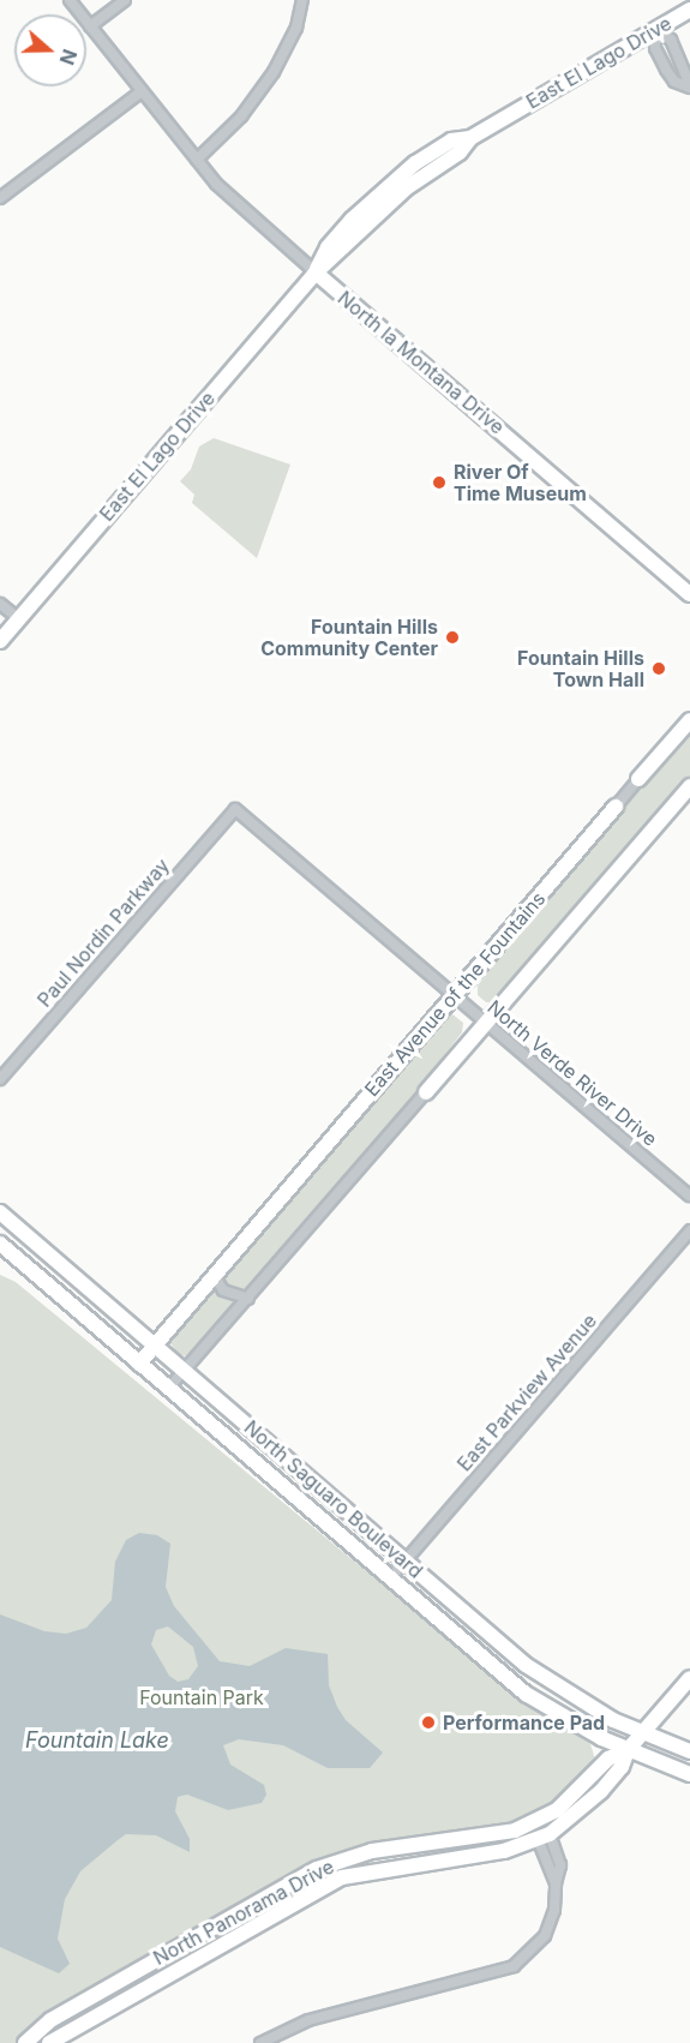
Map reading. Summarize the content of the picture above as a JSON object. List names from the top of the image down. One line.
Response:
{"streets":{"street":["East El Lago Drive","North la Montana Drive","Paul Nordin Parkway","East Avenue of the Fountains","North Verde River Drive","East Parkview Avenue","North Saguaro Boulevard","North Panorama Drive"]},"crossings":[["East El Lago Drive","North la Montana Drive"],["Paul Nordin Parkway","North Verde River Drive"],["East Avenue of the Fountains","North Verde River Drive"],["East Avenue of the Fountains","North Saguaro Boulevard"],["East Parkview Avenue","North Saguaro Boulevard"],["North Saguaro Boulevard","North Panorama Drive"]],"water":["Fountain Lake"],"parks":["Fountain Park"],"places":["River Of Time Museum","Fountain Hills Community Center","Fountain Hills Town Hall","Performance Pad"],"north":"right"}
